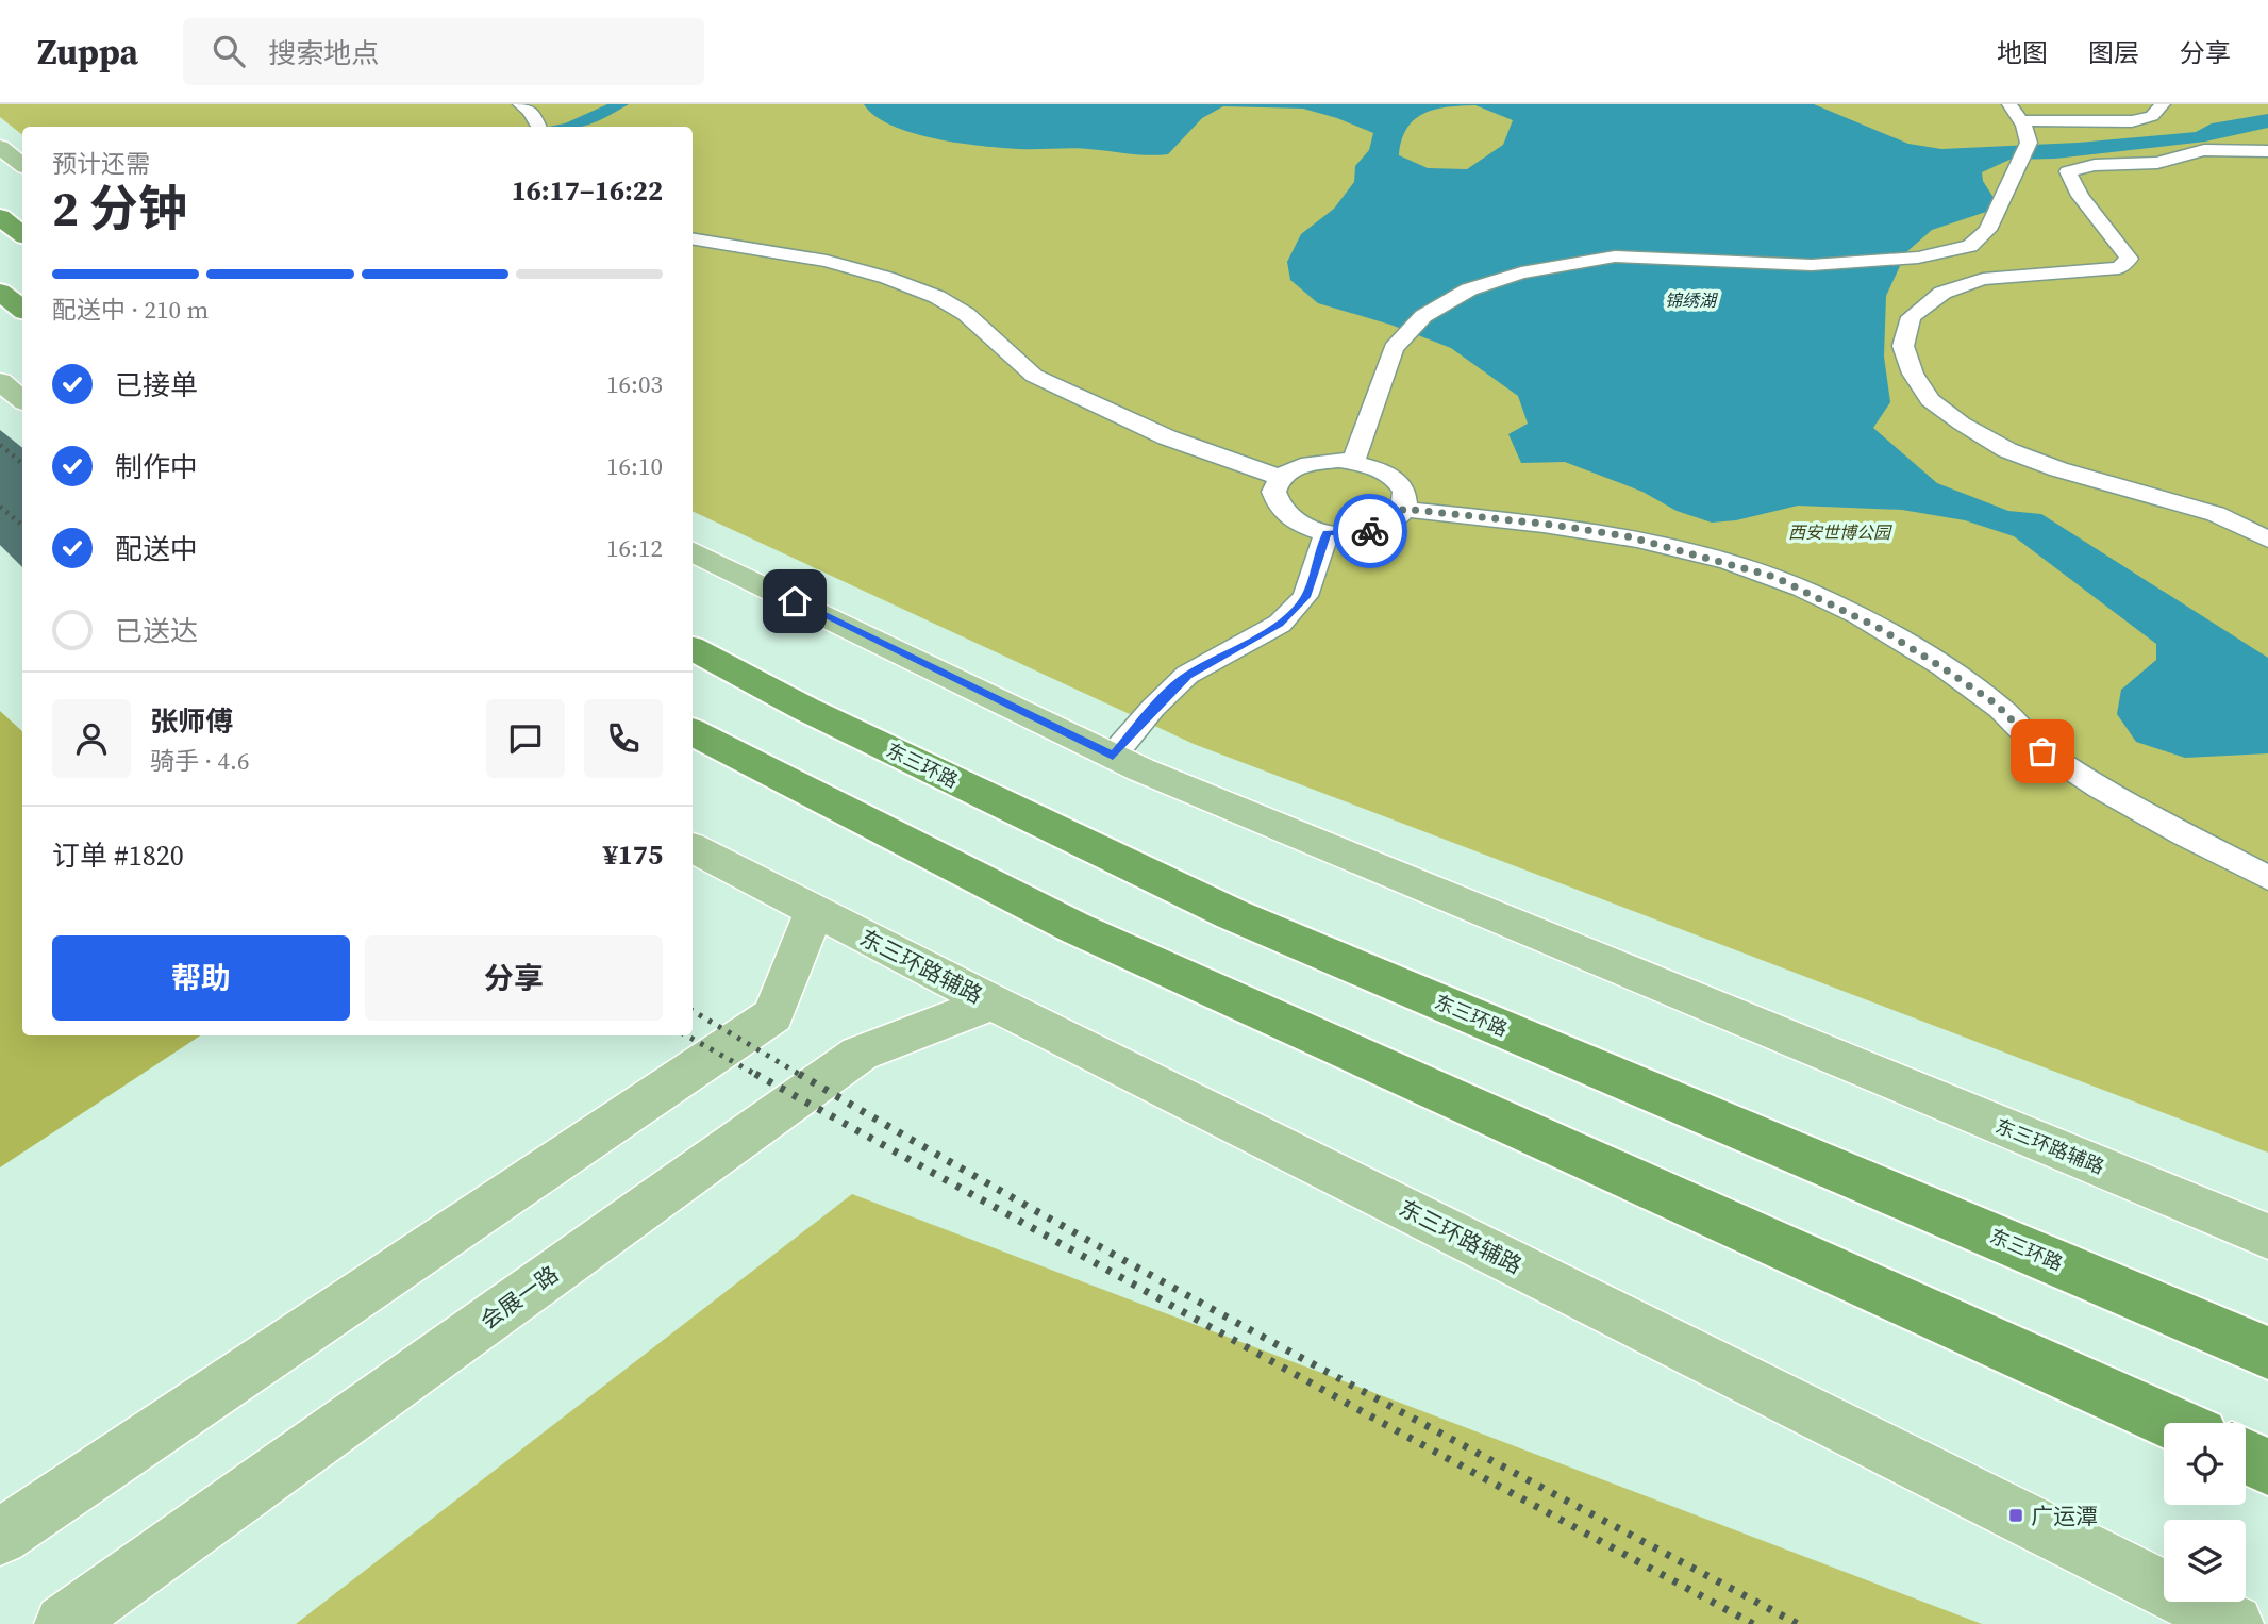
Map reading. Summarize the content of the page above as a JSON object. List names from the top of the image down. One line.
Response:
{"streets":{"highway":["东三环路"],"main road":["东三环路辅路","会展一路"]},"crossings":[["东三环路辅路","会展一路"]],"water":["锦绣湖"],"parks":["西安世博公园"],"places":{"transit":["广运潭"]},"page":{"header":"Zuppa","search":"搜索地点","nav":["地图","图层","分享"],"heading":["2 分钟","预计还需","16:17–16:22"],"panel":["张师傅","骑手 · 4.6","订单 #1820","¥175"],"bar":"配送中 · 210 m","list":[["已接单","16:03"],["制作中","16:10"],["配送中","16:12"],"已送达"],"buttons":["帮助","分享"]}}
